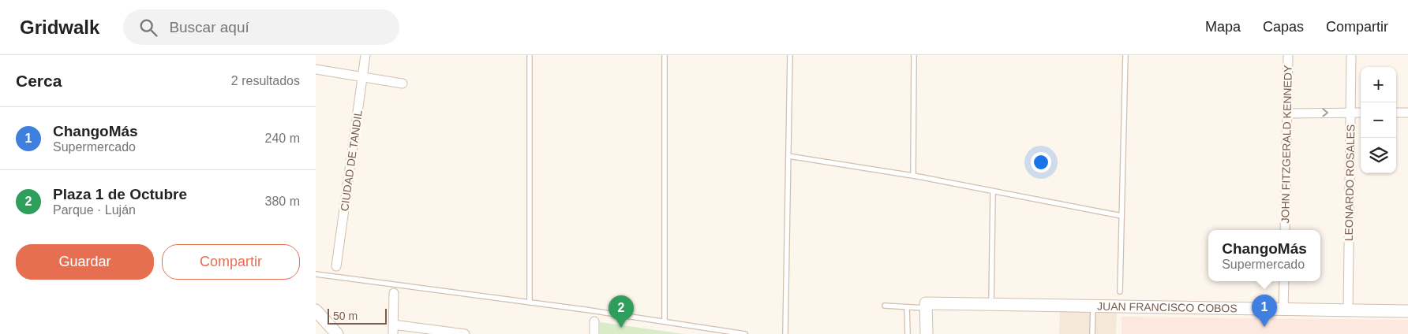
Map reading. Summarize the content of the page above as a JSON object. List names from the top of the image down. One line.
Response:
{"streets":{"street":["JOHN FITZGERALD KENNEDY","CIUDAD DE TANDIL","LEONARDO ROSALES","JUAN FRANCISCO COBOS"]},"crossings":[["LEONARDO ROSALES","JUAN FRANCISCO COBOS"]],"scale_bar":"50 m","page":{"header":"Gridwalk","search":"Buscar aquí","nav":["Mapa","Capas","Compartir"],"heading":["Cerca","2 resultados"],"map_buttons":["+","−"],"list":[{"mark":"1","name":"ChangoMás","note":"Supermercado","value":"240 m"},{"mark":"2","name":"Plaza 1 de Octubre","note":"Parque · Luján","value":"380 m"}],"popup":["ChangoMás","Supermercado"],"buttons":["Guardar","Compartir"],"pins":["1","2"],"scale":"50 m"}}
